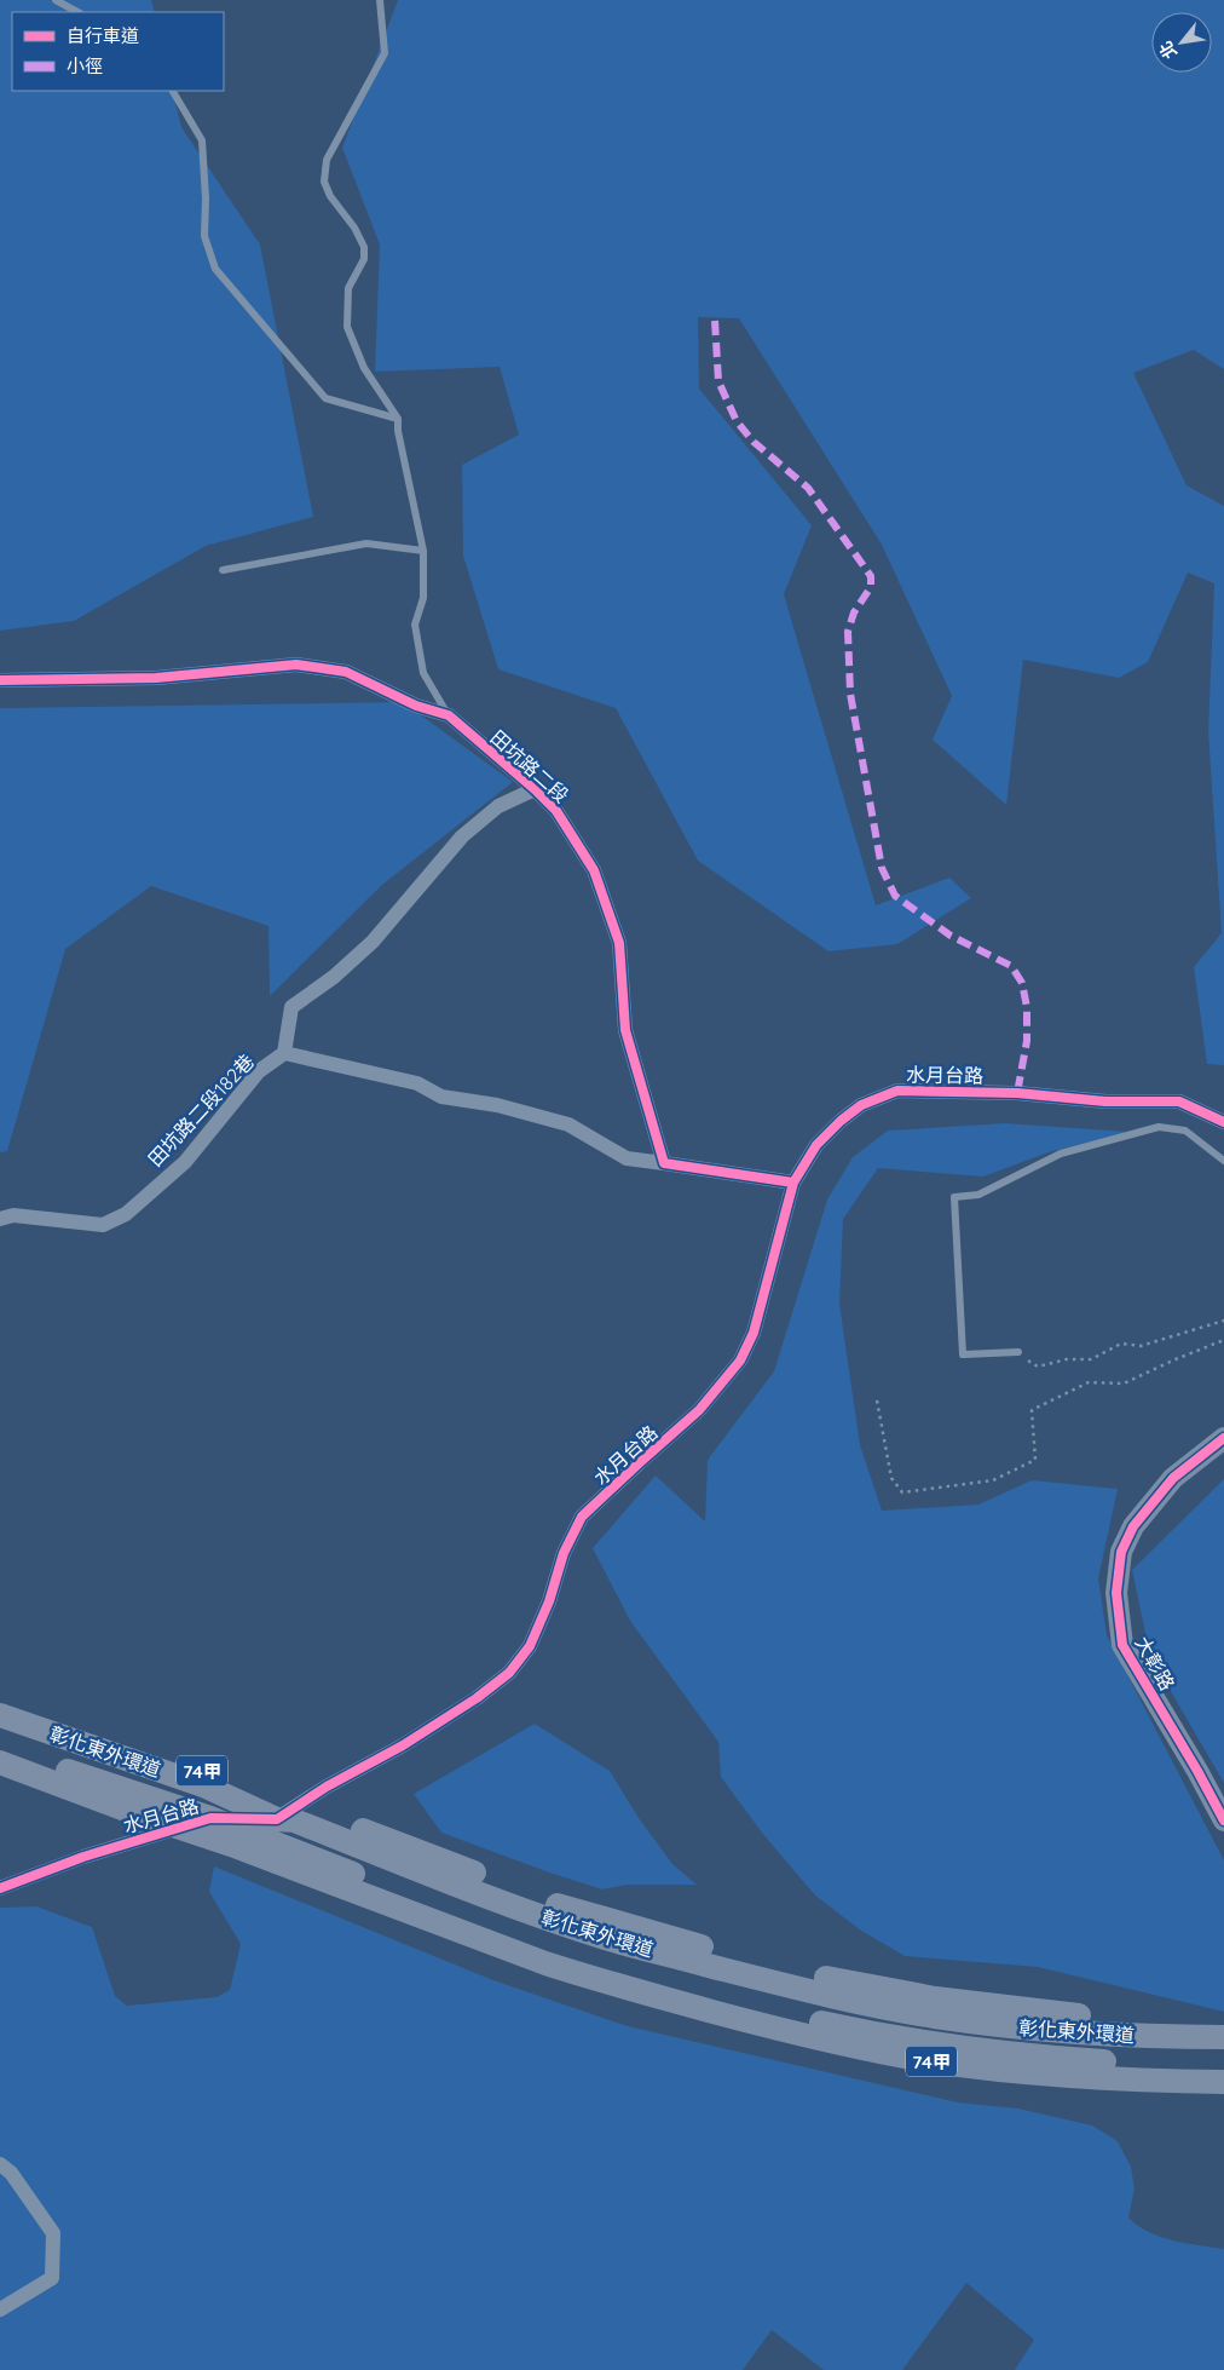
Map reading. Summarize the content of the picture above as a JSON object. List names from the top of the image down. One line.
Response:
{"streets":{"main road":["大彰路","彰化東外環道","74甲"],"street":["田坑路二段","水月台路","田坑路二段182巷"]},"crossings":[["田坑路二段","田坑路二段182巷"],["水月台路","彰化東外環道"],["水月台路","74甲"],["彰化東外環道","74甲"]],"legend":["自行車道","小徑"],"north":"bottom left"}
